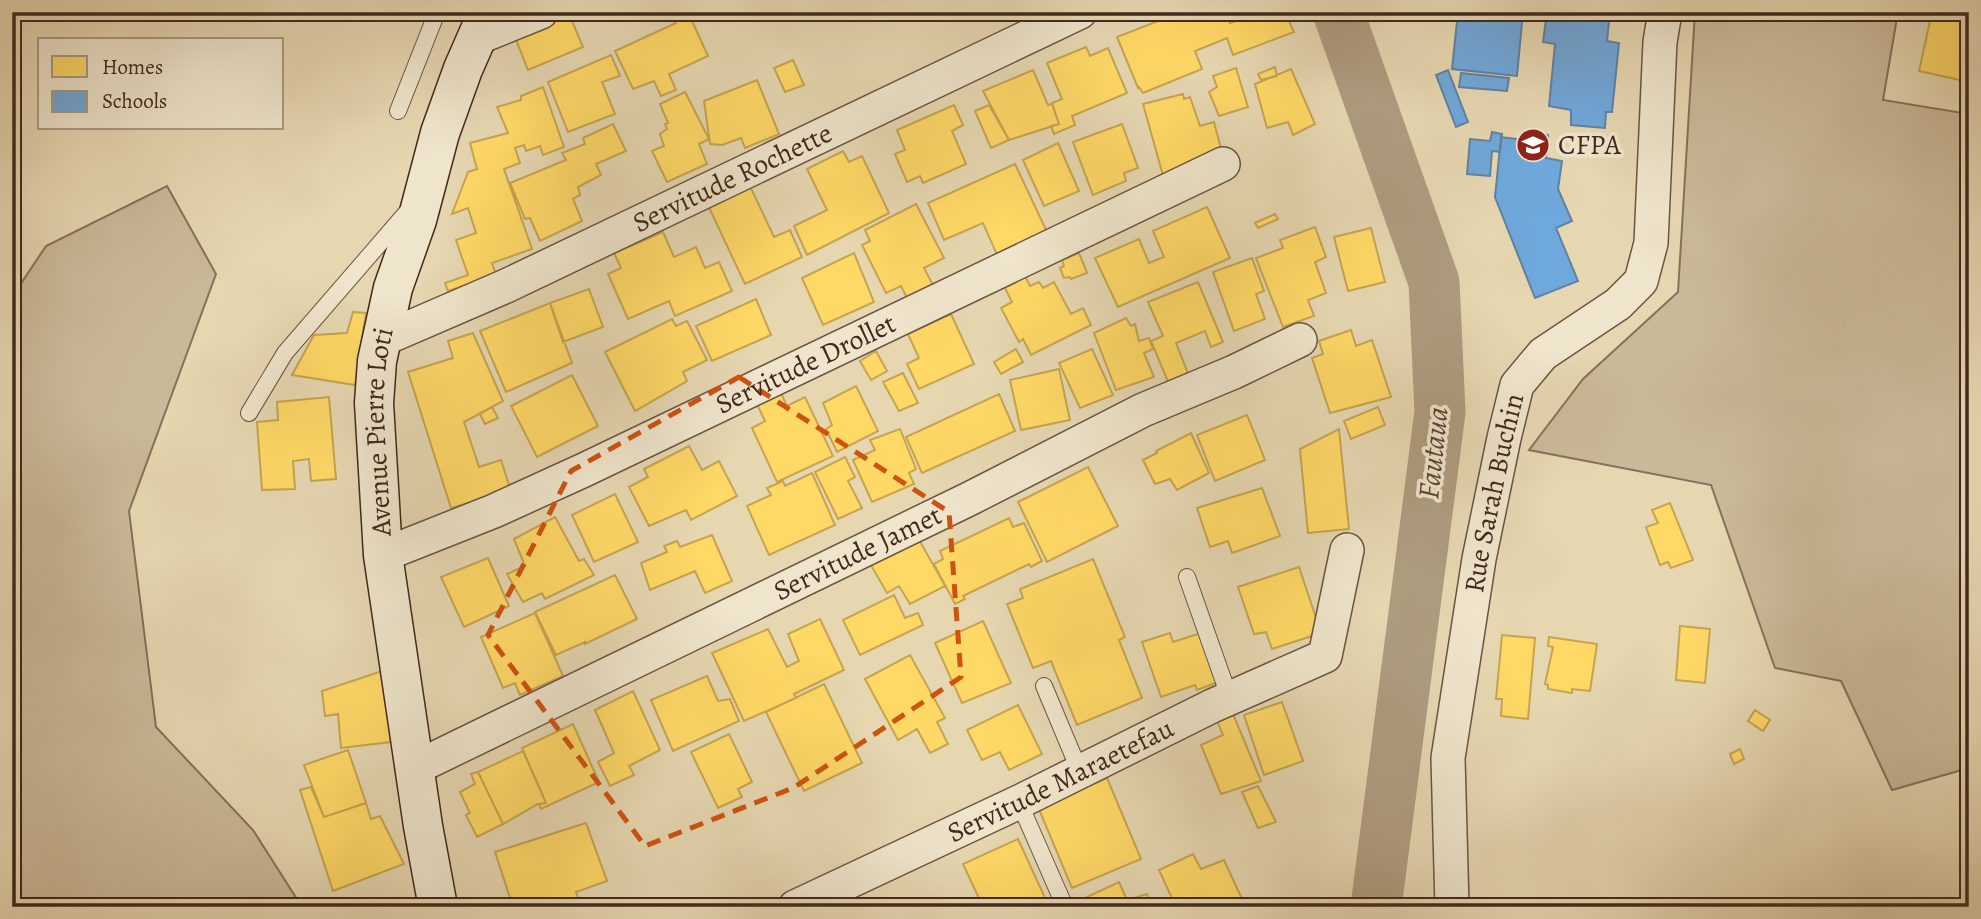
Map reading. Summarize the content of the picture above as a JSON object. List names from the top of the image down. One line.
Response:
{"streets":{"main road":["Avenue Pierre Loti"],"street":["Servitude Rochette","Servitude Drollet","Rue Sarah Buchin","Servitude Jamet","Servitude Maraetefau"]},"crossings":[["Servitude Rochette","Avenue Pierre Loti"],["Servitude Drollet","Avenue Pierre Loti"],["Avenue Pierre Loti","Servitude Jamet"]],"water":["Fautaua"],"places":{"school or university":["CFPA"]},"legend":["Homes","Schools"]}
